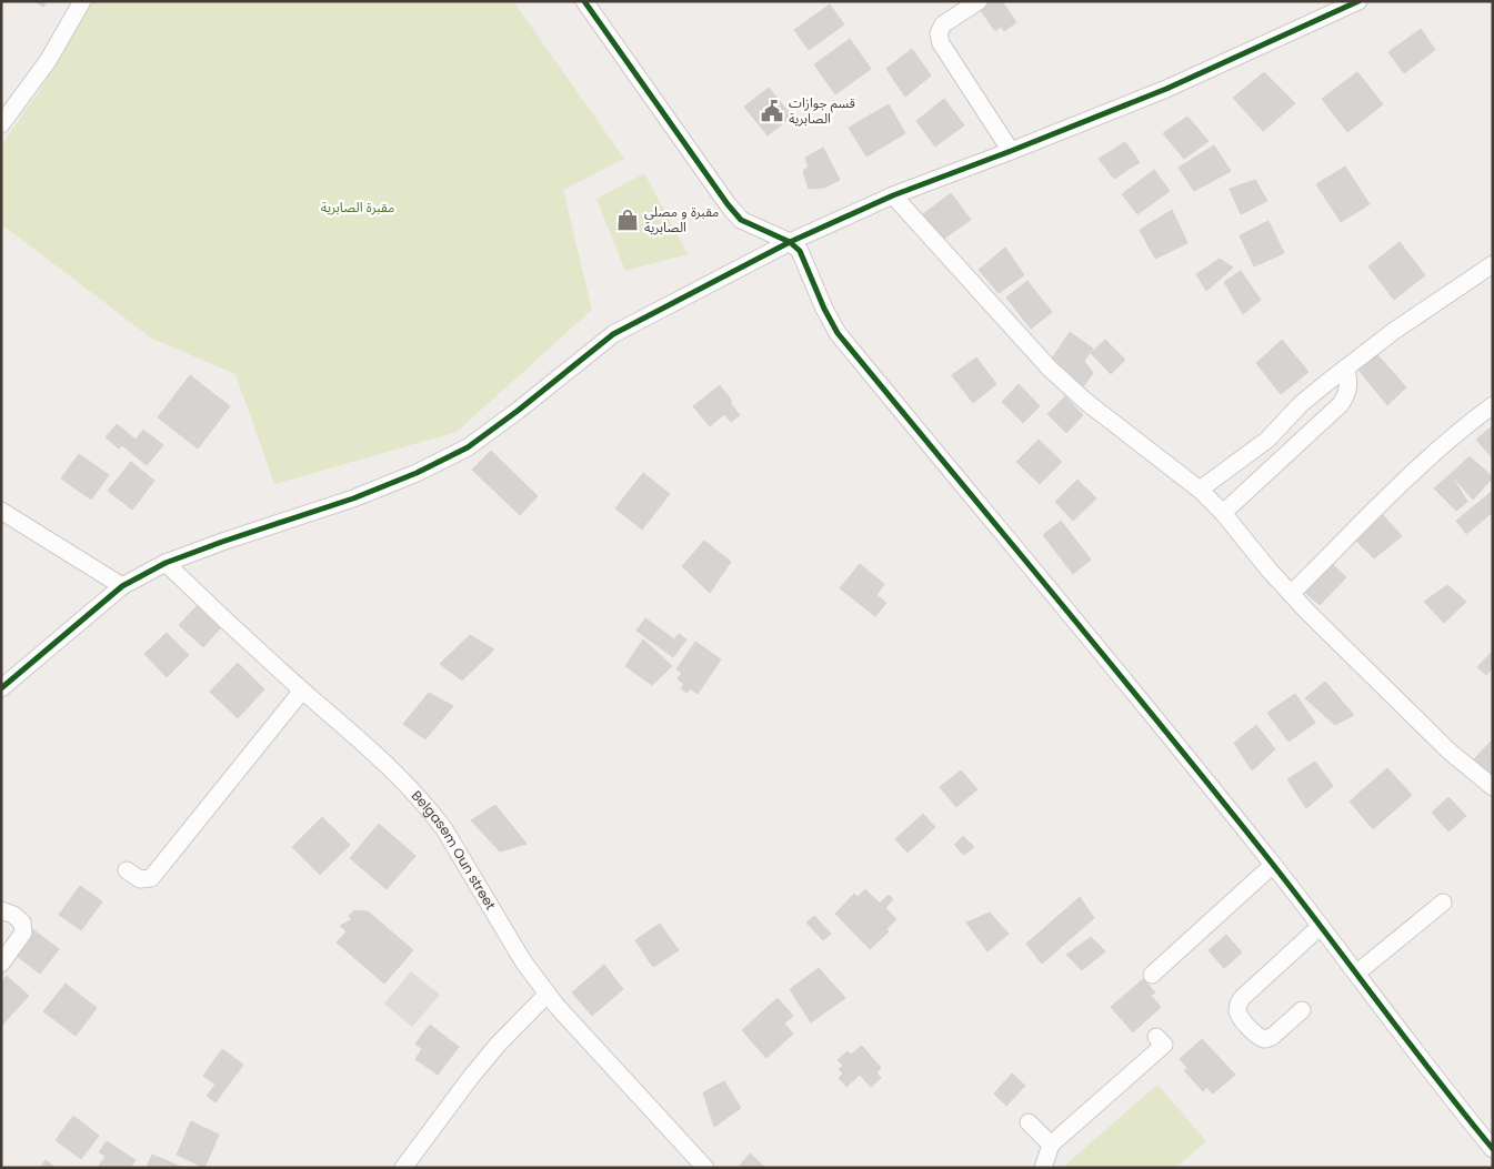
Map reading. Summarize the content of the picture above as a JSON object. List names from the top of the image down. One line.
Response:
{"streets":{"street":["Belgasem Oun street"]},"parks":["مقبرة الصابرية"],"places":{"public building":["قسم جوازات الصابرية"],"shop":["مقبرة و مصلى الصابرية"]}}
